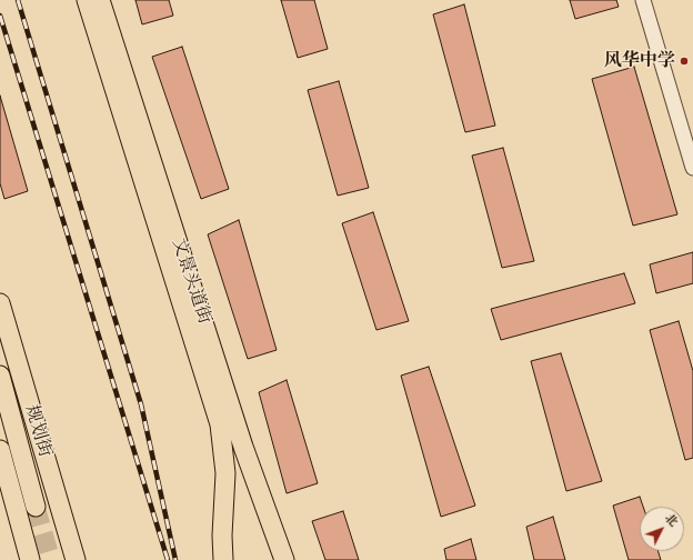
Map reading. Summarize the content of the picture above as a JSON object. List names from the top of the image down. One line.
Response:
{"streets":{"main road":["文景头道街","规划街"]},"places":["风华中学"],"north":"top right"}
